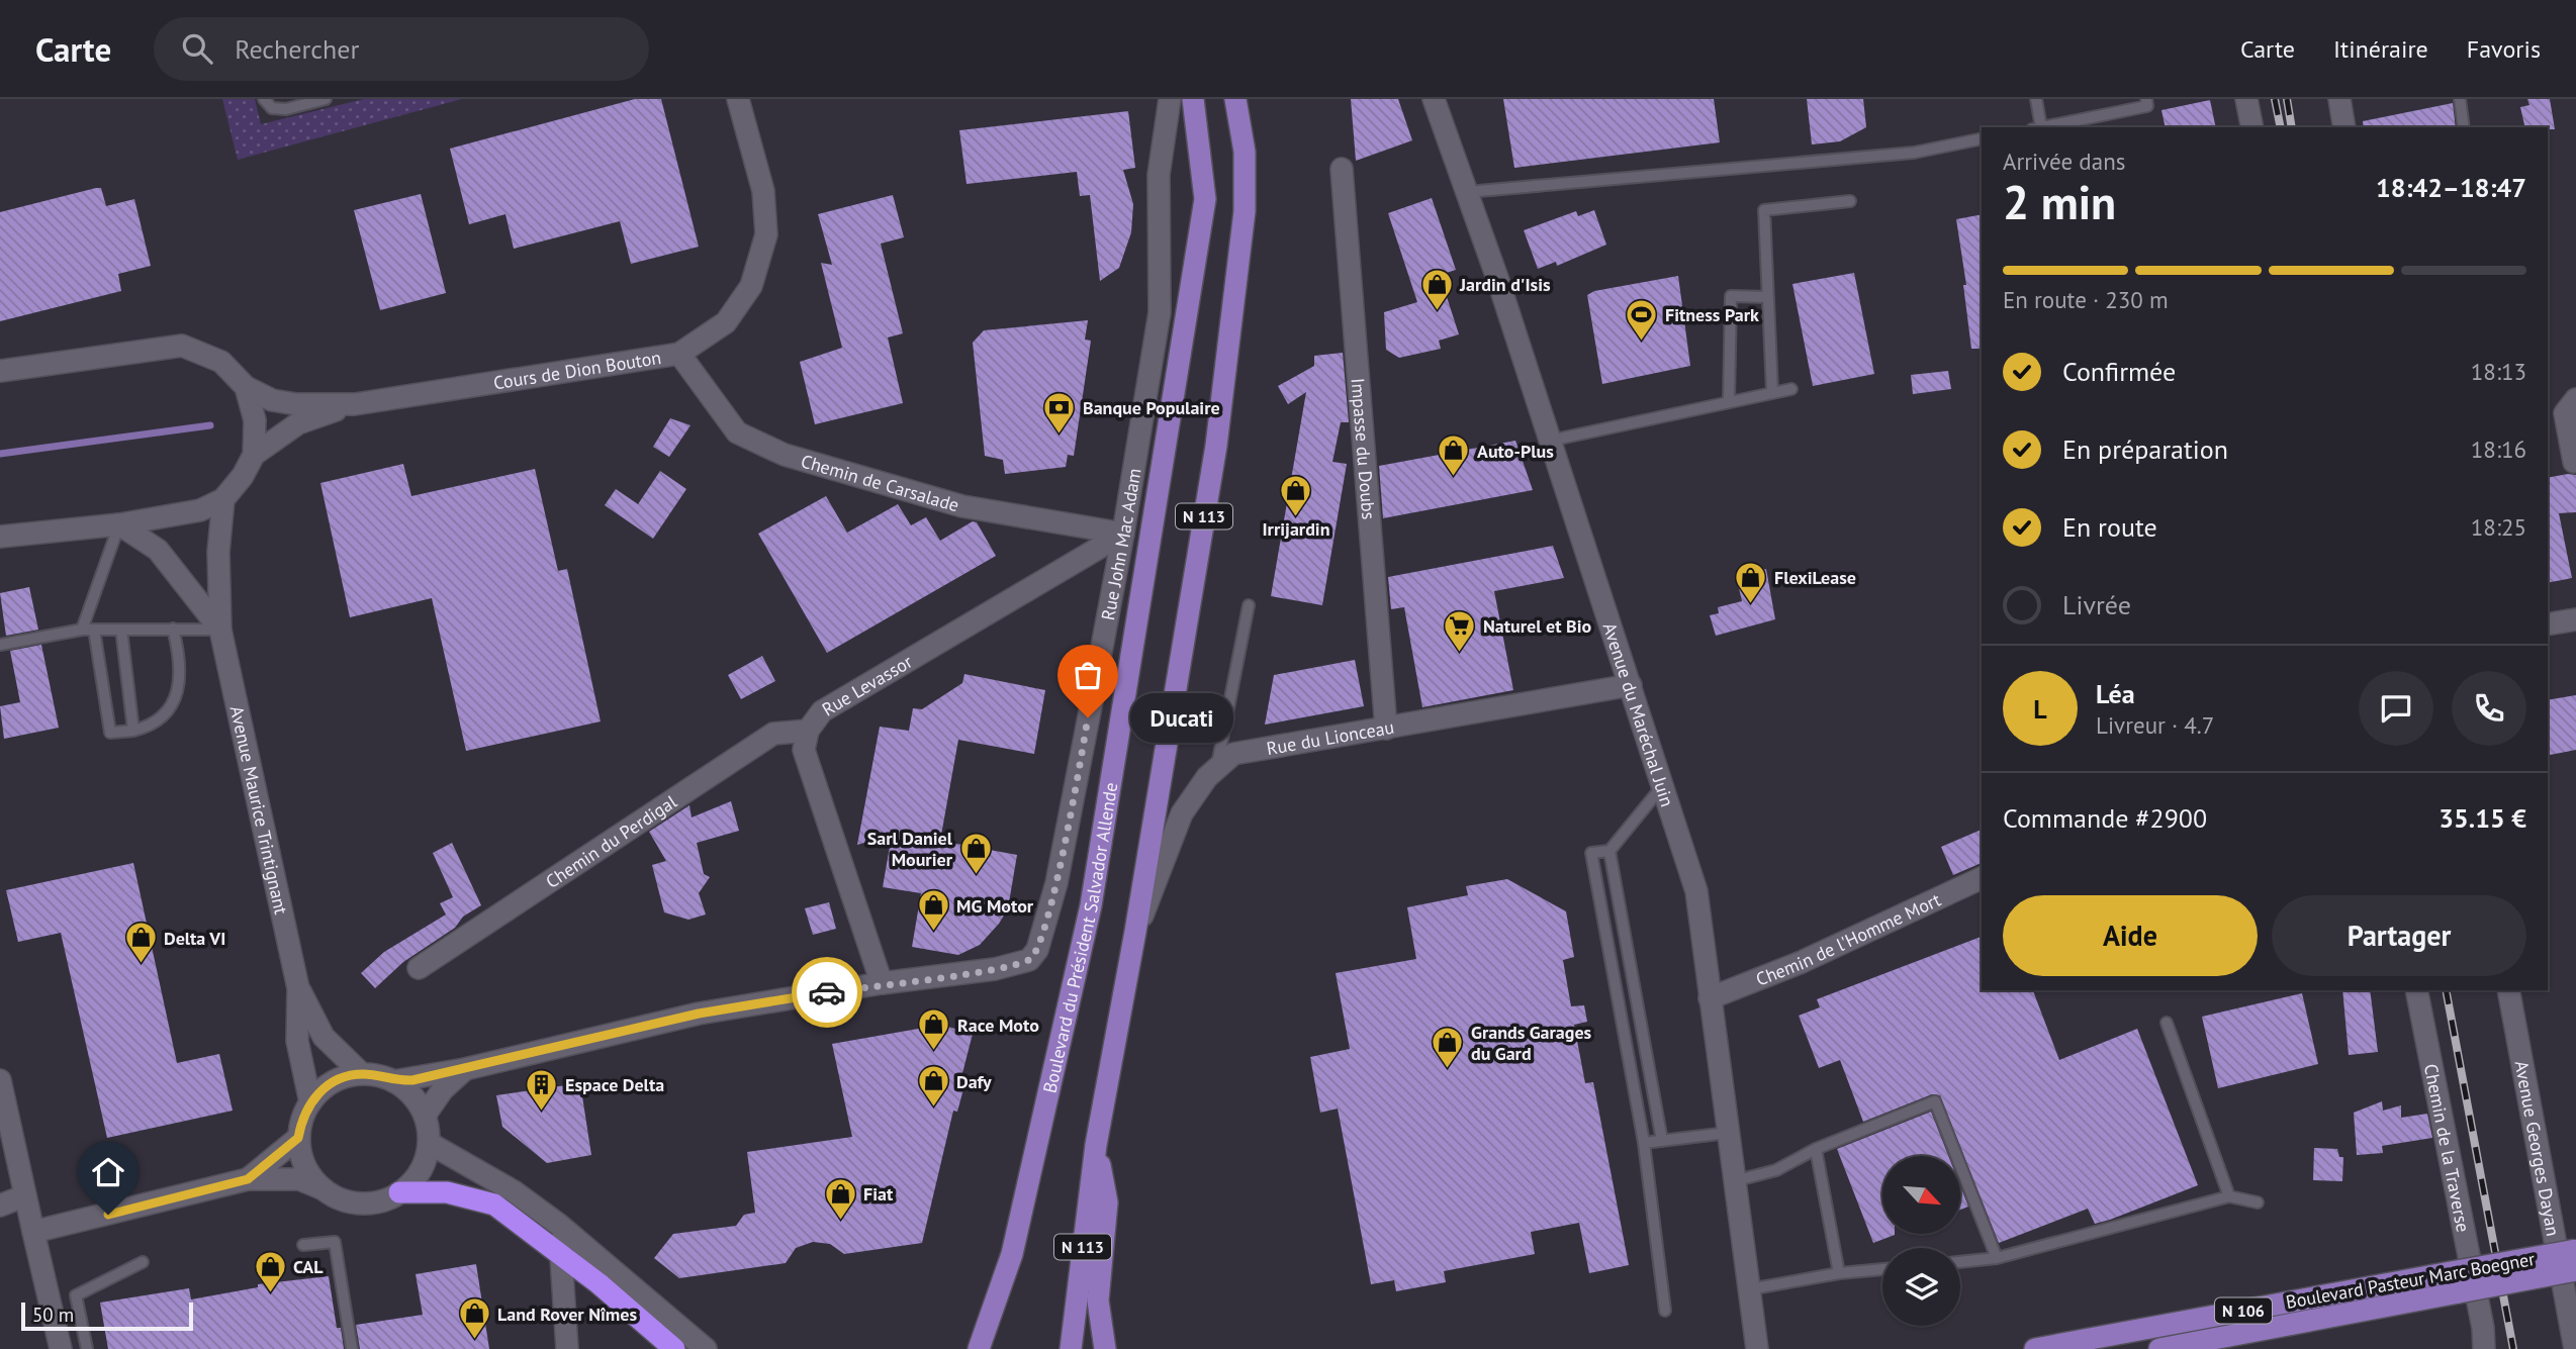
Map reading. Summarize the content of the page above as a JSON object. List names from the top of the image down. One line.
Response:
{"streets":{"main road":["N 113","Boulevard du Président Salvador Allende","Boulevard Pasteur Marc Boegner","N 106"],"street":["Cours de Dion Bouton","Impasse du Doubs","Chemin de Carsalade","Rue John Mac Adam","Rue Levassor","Avenue du Maréchal Juin","Rue du Lionceau","Avenue Maurice Trintignant","Chemin du Perdigal","Chemin de l'Homme Mort","Chemin de la Traverse","Avenue Georges Dayan"]},"crossings":[["Cours de Dion Bouton","Chemin de Carsalade"],["Impasse du Doubs","Rue du Lionceau"],["Chemin de Carsalade","Rue John Mac Adam"],["Chemin de Carsalade","Rue Levassor"],["N 113","Rue du Lionceau"],["Rue John Mac Adam","Rue Levassor"],["Rue John Mac Adam","Avenue Maurice Trintignant"],["Rue Levassor","Chemin du Perdigal"],["Avenue du Maréchal Juin","Rue du Lionceau"],["Avenue du Maréchal Juin","Chemin de l'Homme Mort"]],"places":{"shop":["Jardin d'Isis","Auto-Plus","Irrijardin","FlexiLease","Sarl Daniel Mourier","MG Motor","Delta VI","Race Moto","Grands Garages du Gard","Dafy","Fiat","CAL","Land Rover Nîmes"],"sports":["Fitness Park"],"bank":["Banque Populaire"],"supermarket":["Naturel et Bio"],"other":["Ducati"],"building":["Espace Delta"]},"scale_bar":"50 m","north":"bottom right","page":{"header":"Carte","search":"Rechercher","nav":["Carte","Itinéraire","Favoris"],"heading":["2 min","Arrivée dans","18:42–18:47"],"panel":["Léa","Livreur · 4.7","Commande #2900","35.15 €"],"bar":"En route · 230 m","list":[["Confirmée","18:13"],["En préparation","18:16"],["En route","18:25"],"Livrée"],"round":"L","bubble":"Ducati","buttons":["Aide","Partager"],"scale":"50 m"}}
